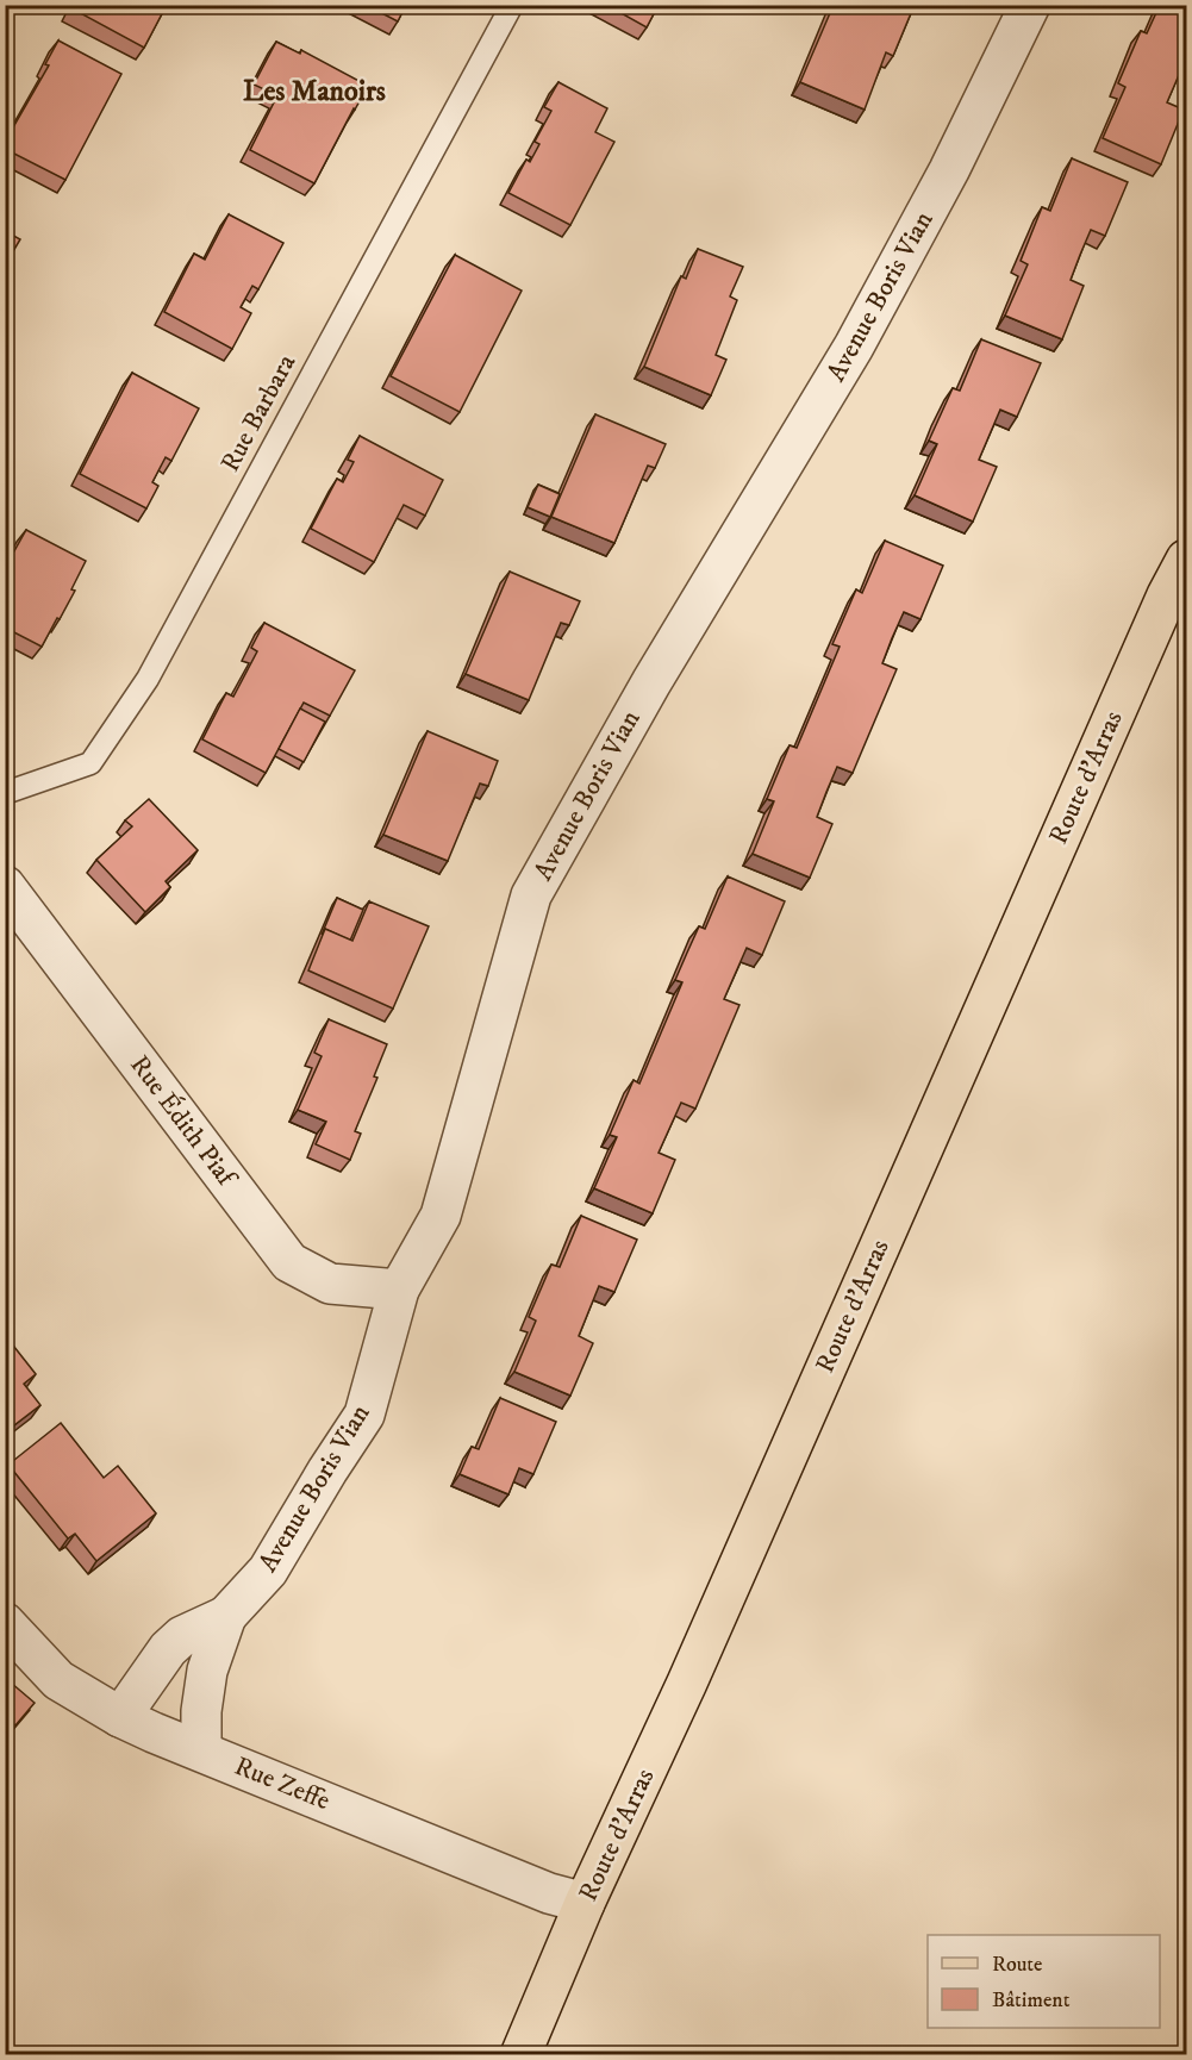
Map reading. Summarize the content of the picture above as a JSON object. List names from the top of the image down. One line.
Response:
{"streets":{"main road":["Route d'Arras"],"street":["Avenue Boris Vian","Rue Édith Piaf","Rue Zeffe"],"lane":["Rue Barbara"]},"crossings":[["Avenue Boris Vian","Rue Édith Piaf"],["Avenue Boris Vian","Rue Zeffe"],["Route d'Arras","Rue Zeffe"]],"districts":["Les Manoirs"],"legend":["Route","Bâtiment"]}
